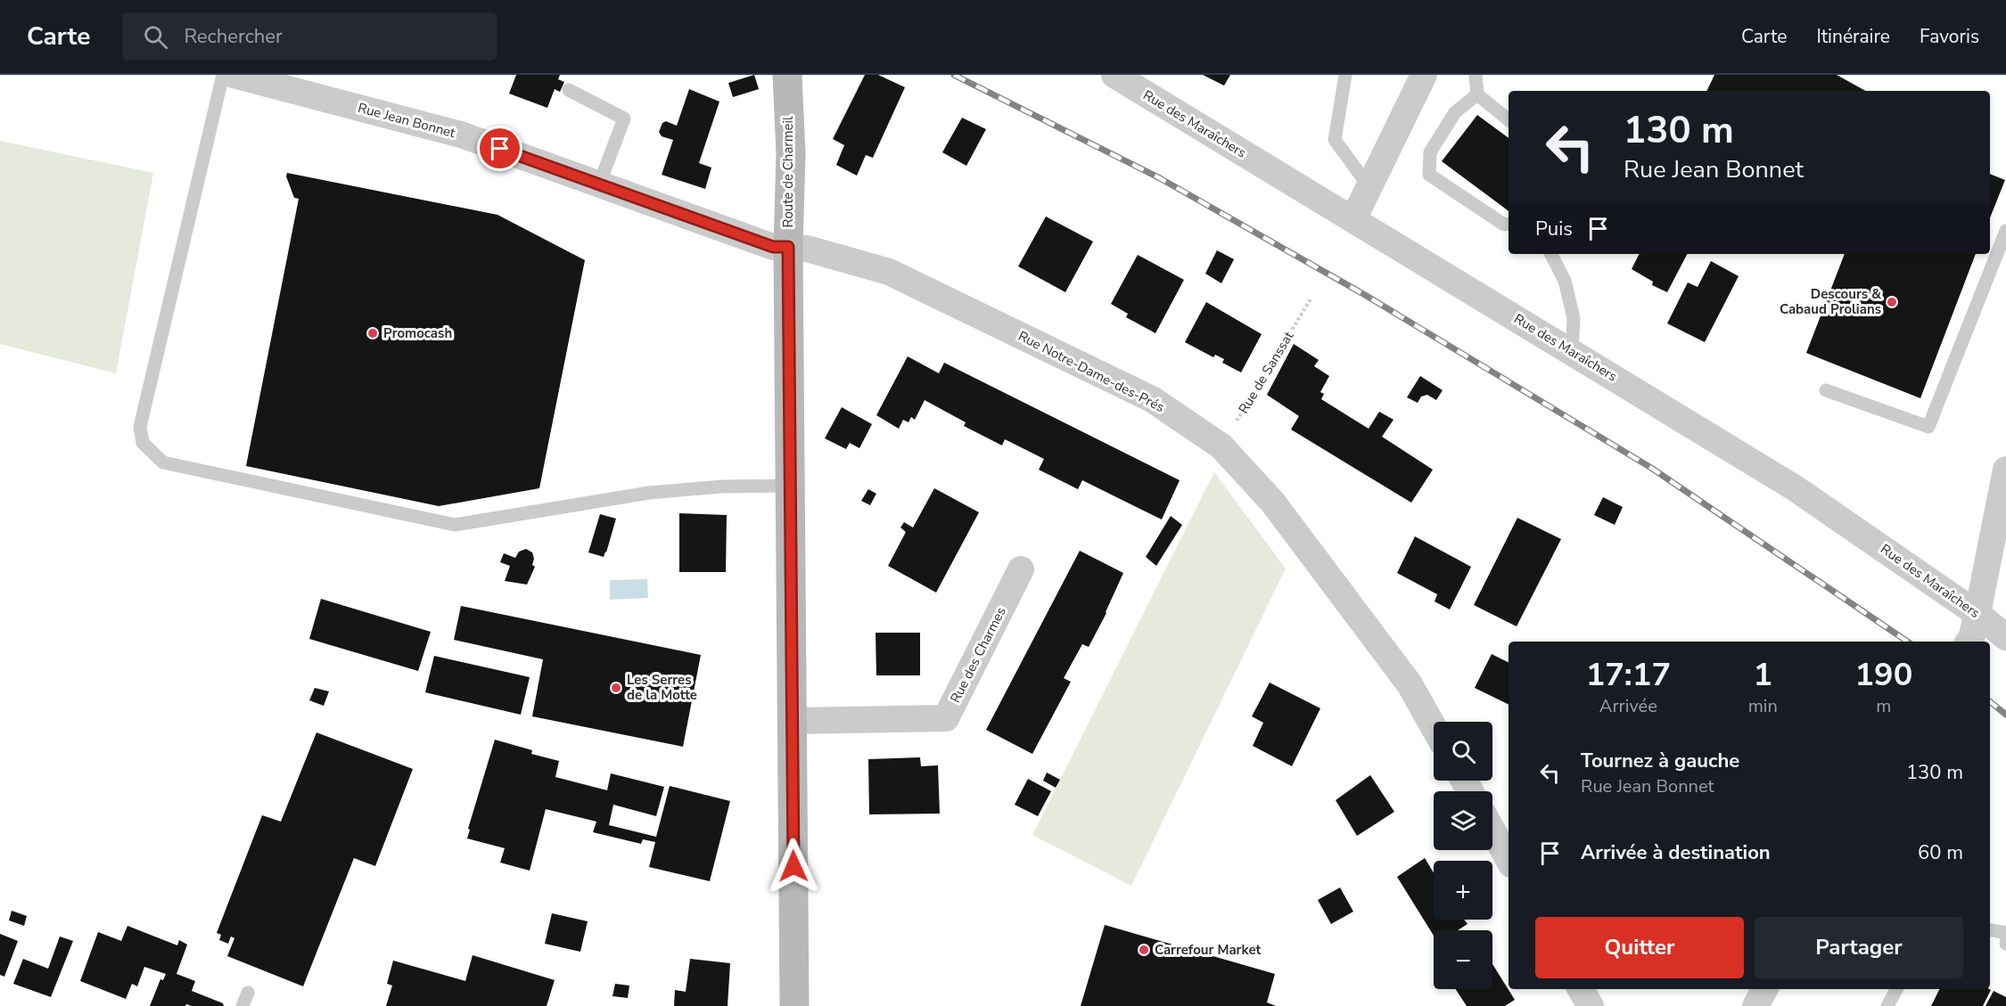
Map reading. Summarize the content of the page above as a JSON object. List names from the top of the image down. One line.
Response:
{"streets":{"main road":["Route de Charmeil"],"street":["Rue Jean Bonnet","Rue des Maraîchers","Rue Notre-Dame-des-Prés","Rue des Charmes"],"path":["Rue de Sanssat"]},"crossings":[["Rue Jean Bonnet","Route de Charmeil"],["Rue Jean Bonnet","Rue Notre-Dame-des-Prés"],["Route de Charmeil","Rue Notre-Dame-des-Prés"],["Route de Charmeil","Rue des Charmes"],["Rue Notre-Dame-des-Prés","Rue de Sanssat"]],"places":["Descours & Cabaud Prolians","Promocash","Les Serres de la Motte","Carrefour Market"],"page":{"header":"Carte","search":"Rechercher","nav":["Carte","Itinéraire","Favoris"],"turn":["130 m","Rue Jean Bonnet"],"then":"Puis","eta":["17:17","Arrivée","1","min","190","m"],"map_buttons":["+","−"],"list":[{"name":"Tournez à gauche","note":"Rue Jean Bonnet","value":"130 m"},{"name":"Arrivée à destination","value":"60 m"}],"buttons":["Quitter","Partager"]}}
